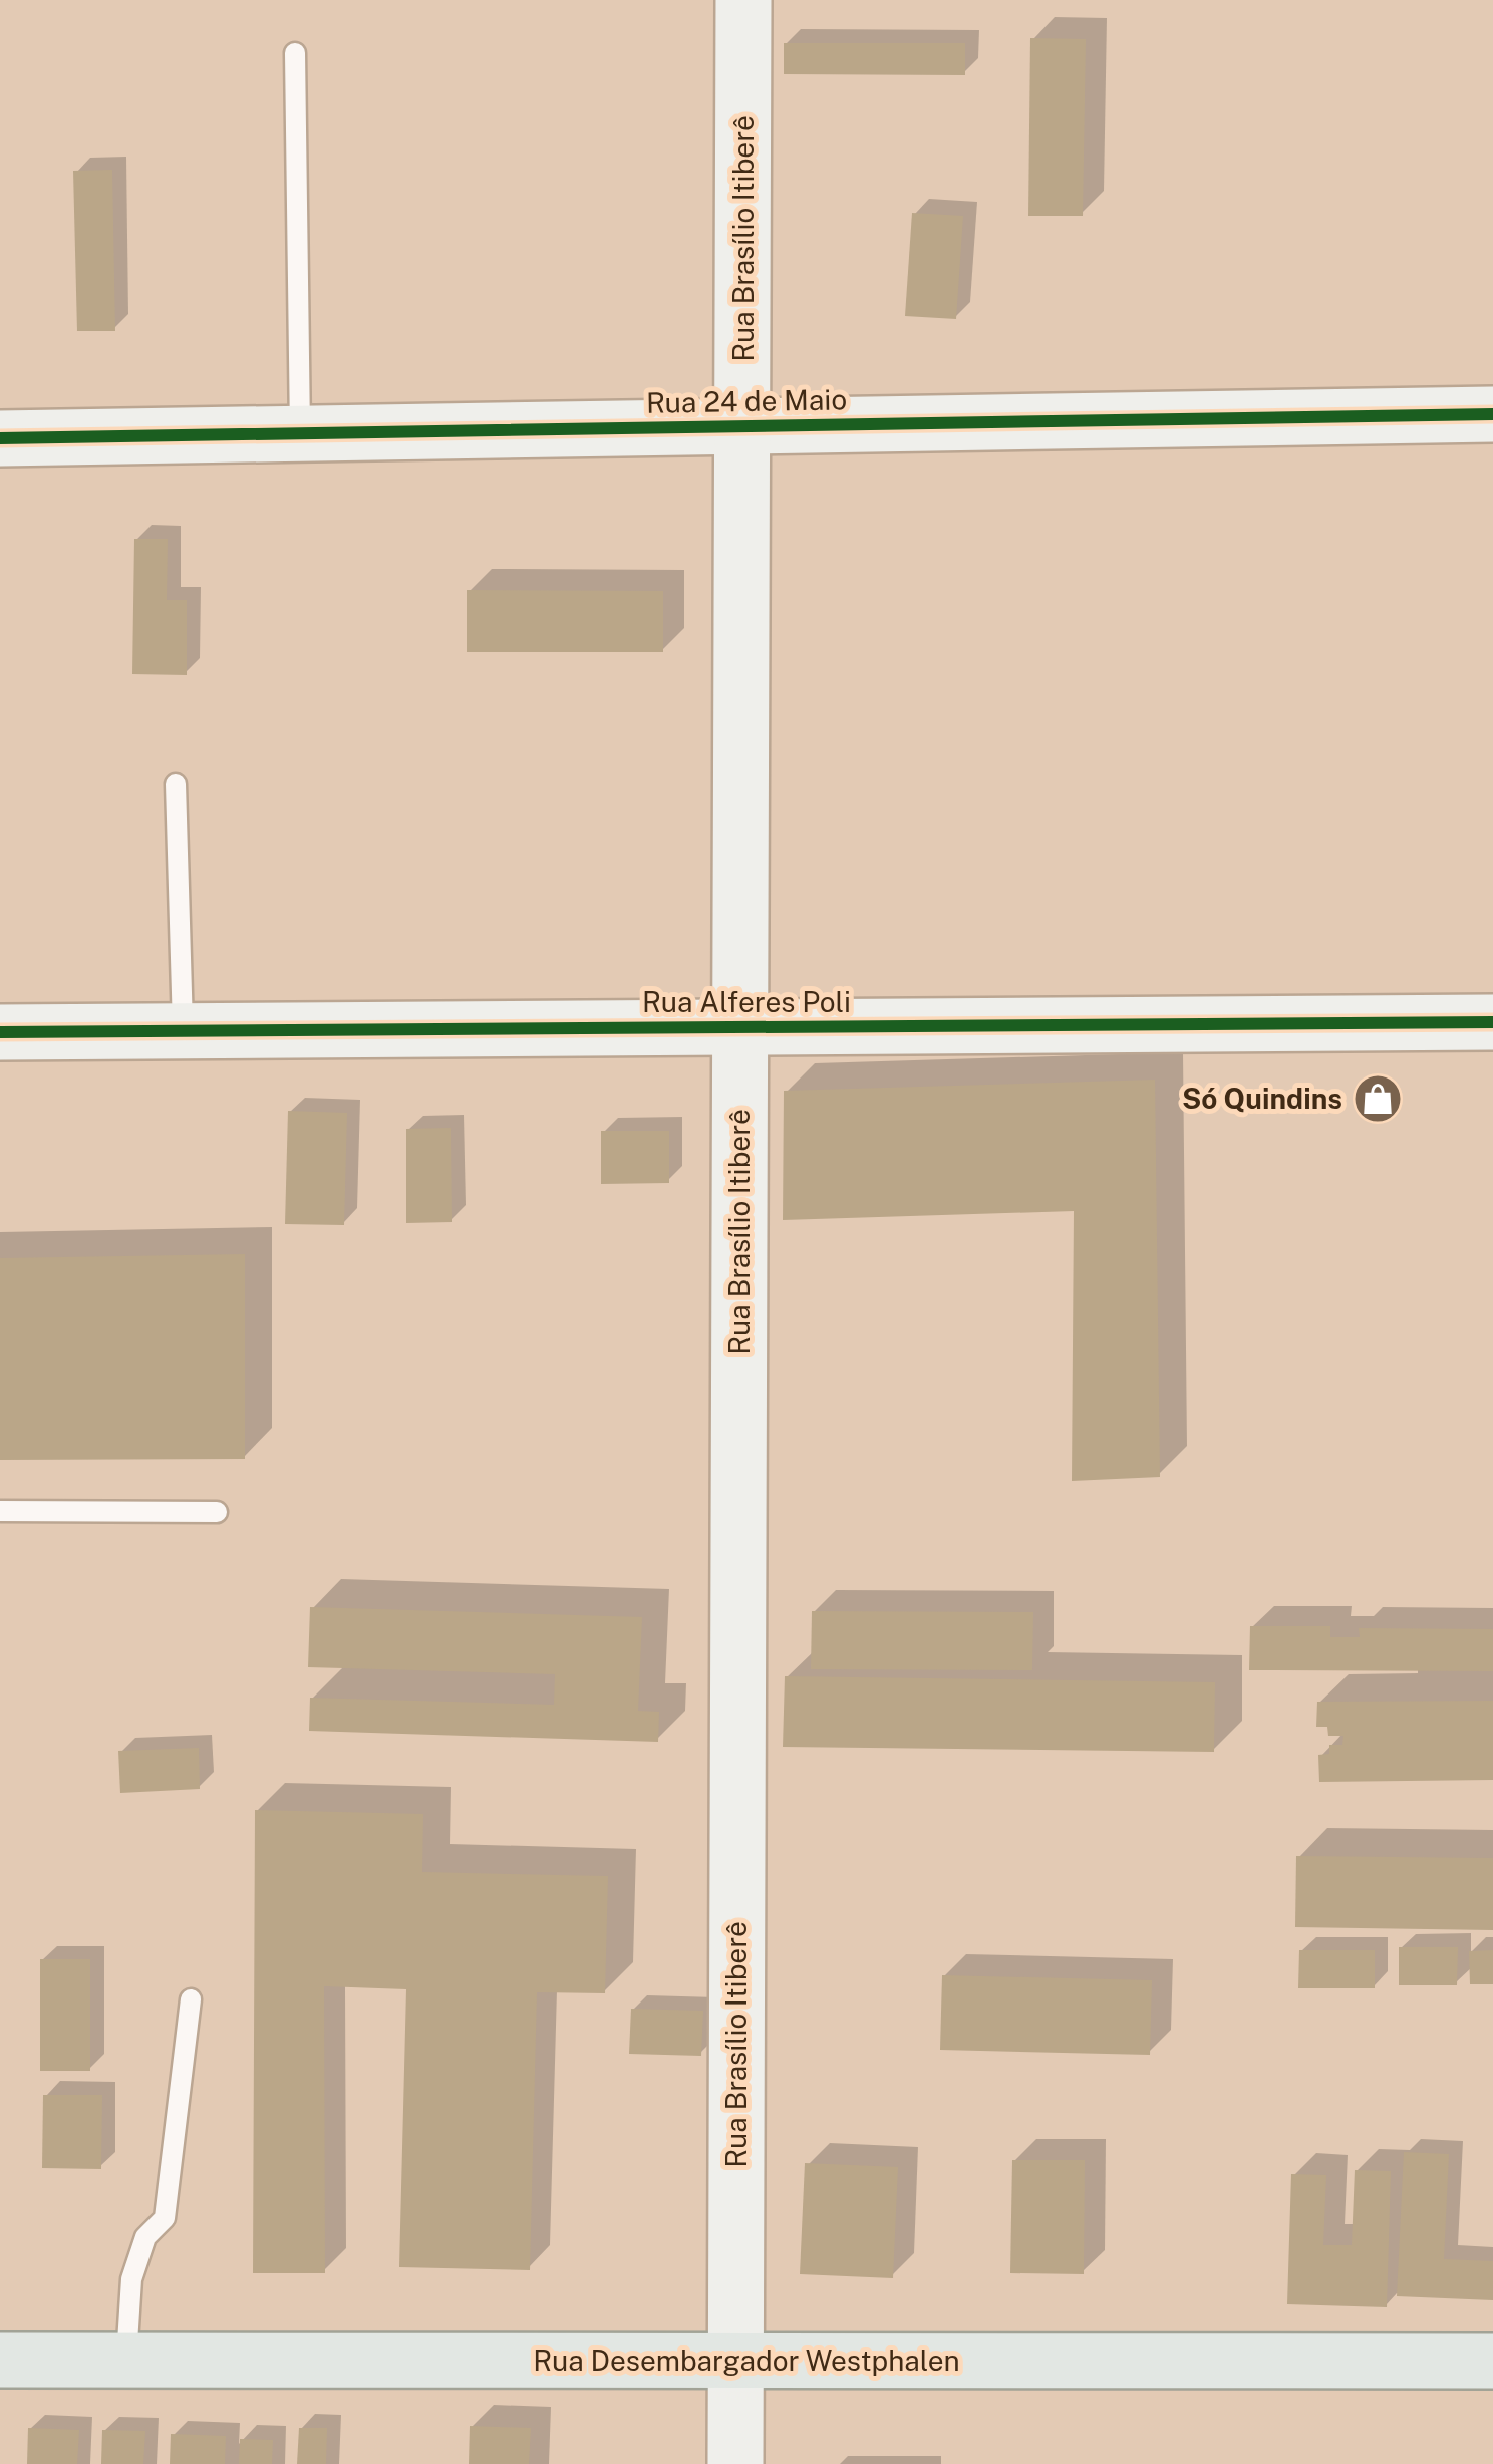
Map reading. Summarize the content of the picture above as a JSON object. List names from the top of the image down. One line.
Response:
{"streets":{"main road":["Rua Desembargador Westphalen"],"street":["Rua Brasílio Itiberê","Rua 24 de Maio","Rua Alferes Poli"]},"crossings":[["Rua Brasílio Itiberê","Rua 24 de Maio"],["Rua Brasílio Itiberê","Rua Alferes Poli"],["Rua Brasílio Itiberê","Rua Desembargador Westphalen"]],"places":{"shop":["Só Quindins"]}}
